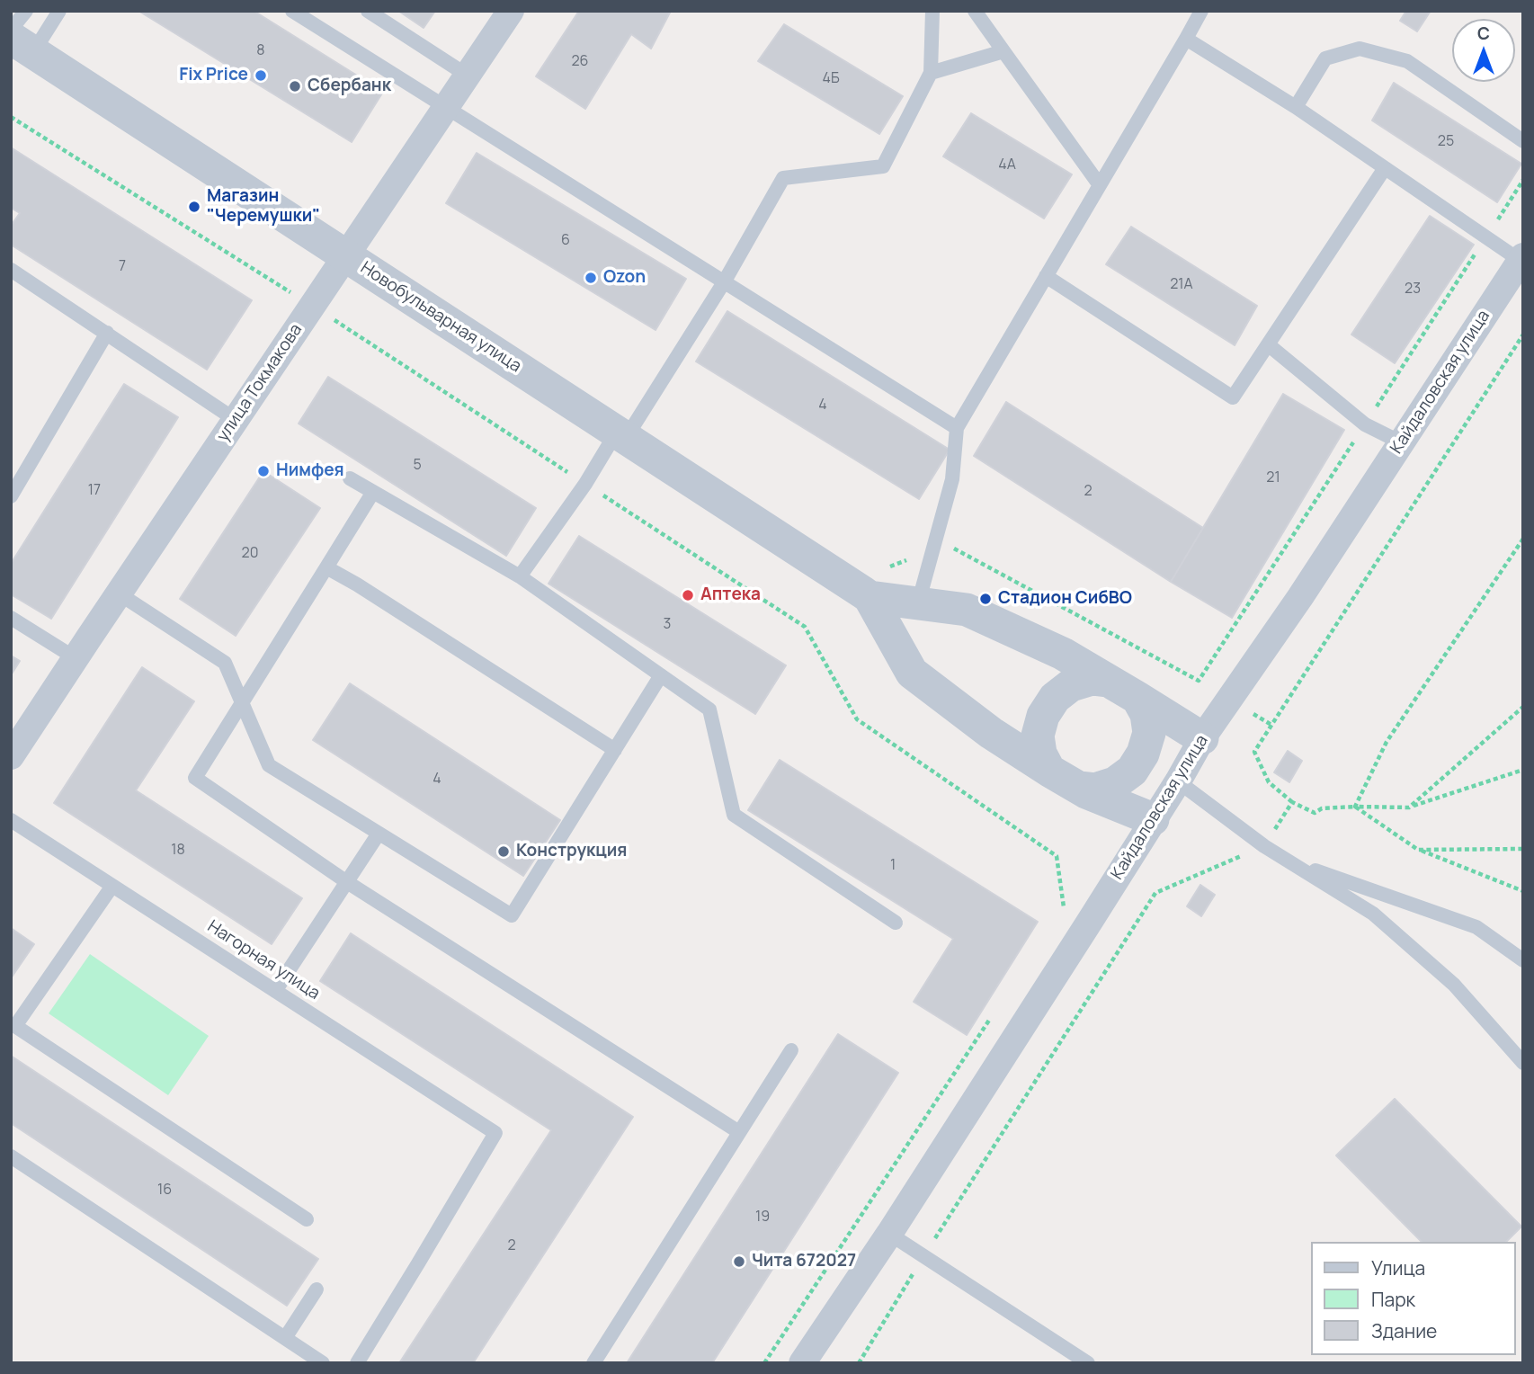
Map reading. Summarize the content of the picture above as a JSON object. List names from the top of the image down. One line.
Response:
{"streets":{"street":["Новобульварная улица","Кайдаловская улица","улица Токмакова"],"lane":["Нагорная улица"]},"crossings":[["Новобульварная улица","улица Токмакова"]],"places":["Fix Price","Сбербанк","Магазин \"Черемушки\"","Ozon","Нимфея","Аптека","Стадион СибВО","Конструкция","Чита 672027"],"house_numbers":["8","26","4Б","25","4А","6","7","21А","23","4","5","21","17","2","20","3","4","18","1","16","19","2"],"legend":["Улица","Парк","Здание"],"north":"top"}
